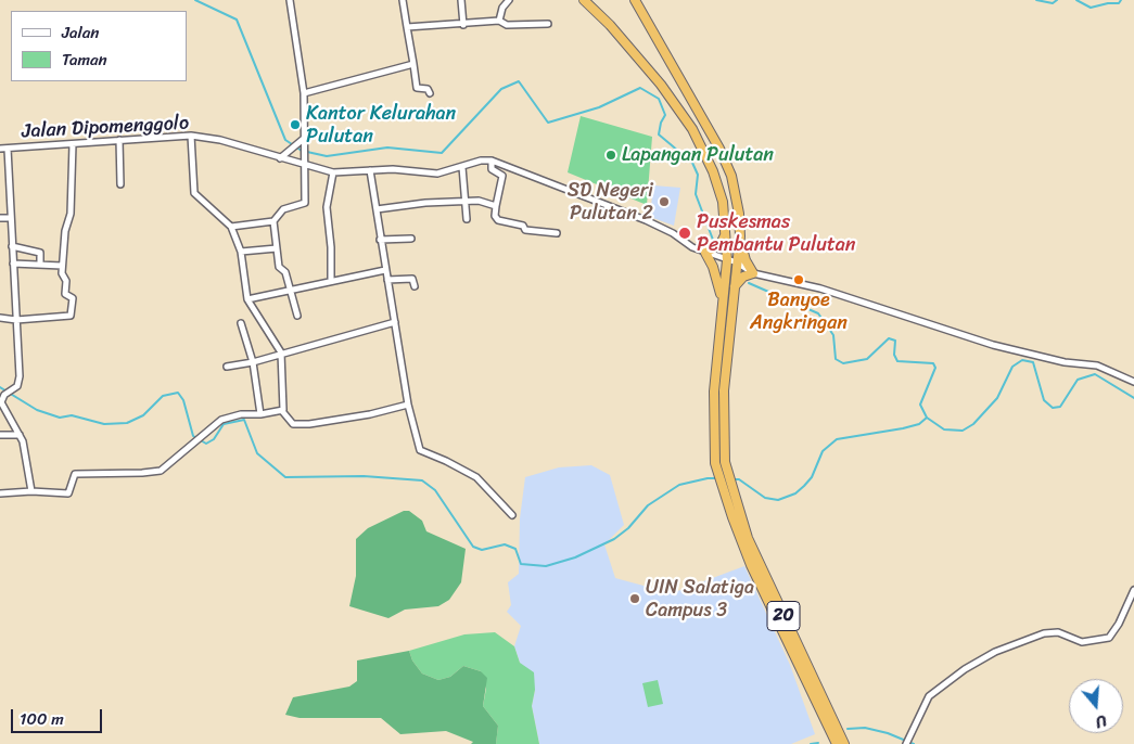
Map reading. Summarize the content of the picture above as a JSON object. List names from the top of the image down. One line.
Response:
{"streets":{"highway":["20"],"street":["Jalan Dipomenggolo"]},"places":["Kantor Kelurahan Pulutan","Lapangan Pulutan","SD Negeri Pulutan 2","Puskesmas Pembantu Pulutan","Banyoe Angkringan","UIN Salatiga Campus 3"],"legend":["Jalan","Taman"],"scale_bar":"100 m","north":"bottom"}
